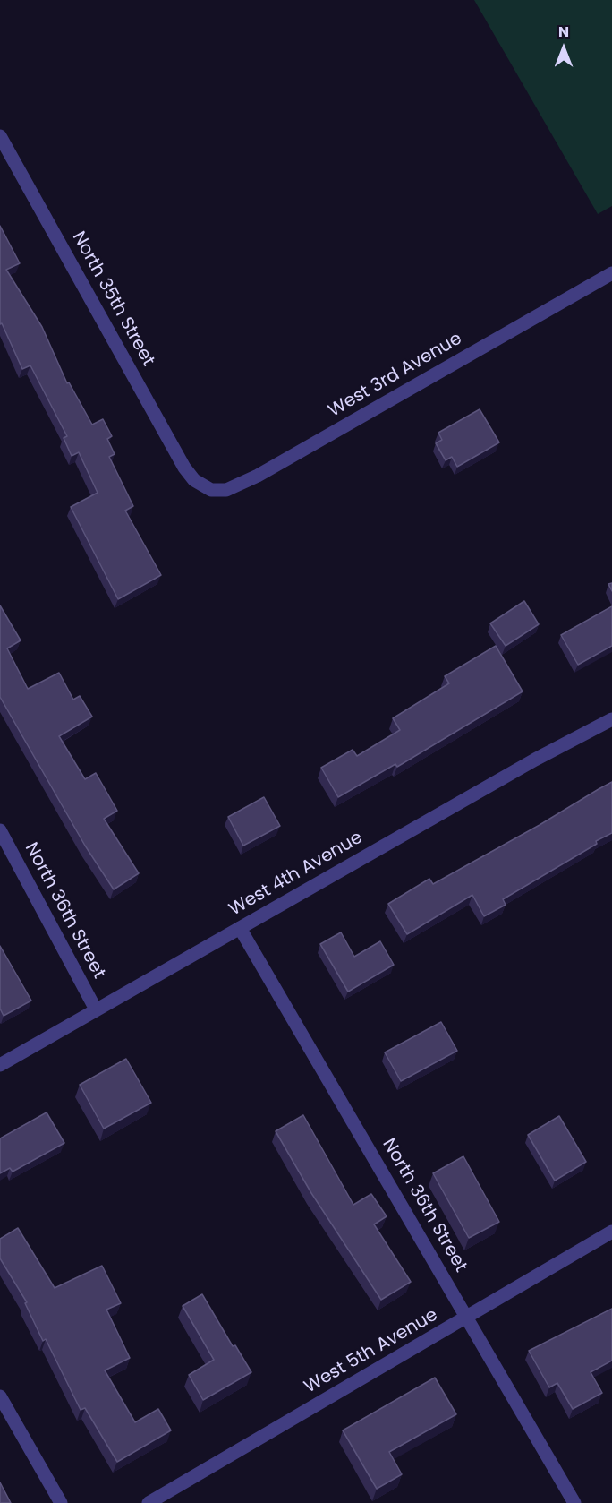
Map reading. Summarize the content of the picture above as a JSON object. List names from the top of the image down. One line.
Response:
{"streets":{"street":["North 35th Street","West 3rd Avenue","West 4th Avenue","North 36th Street","West 5th Avenue"]},"crossings":[["North 35th Street","West 3rd Avenue"],["West 4th Avenue","North 36th Street"],["North 36th Street","West 5th Avenue"]],"north":"top"}
